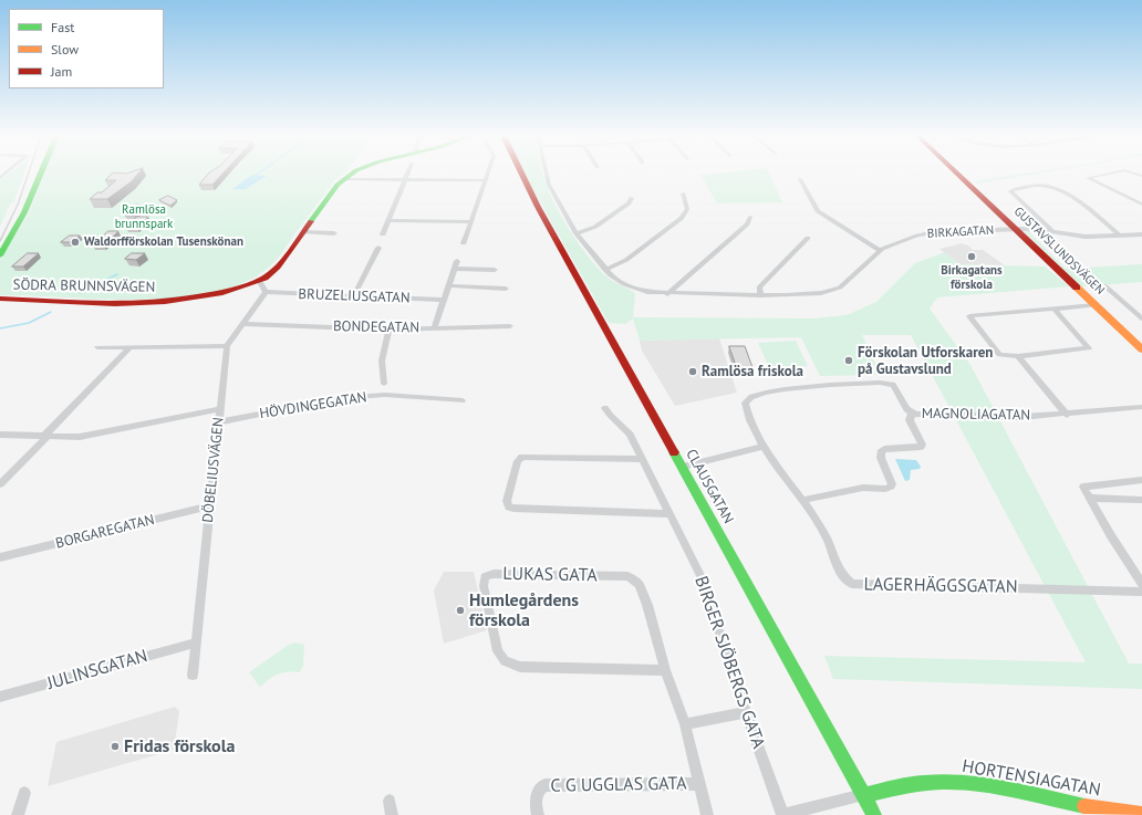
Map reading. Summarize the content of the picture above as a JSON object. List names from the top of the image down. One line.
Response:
{"streets":{"street":["BIRKAGATAN","GUSTAVSLUNDSVÄGEN","SÖDRA BRUNNSVÄGEN","BRUZELIUSGATAN","BONDEGATAN","HÖVDINGEGATAN","MAGNOLIAGATAN","DÖBELIUSVÄGEN","CLAUSGATAN","BORGAREGATAN","LUKAS GATA","LAGERHÄGGSGATAN","BIRGER SJÖBERGS GATA","JULINSGATAN","HORTENSIAGATAN","C G UGGLAS GATA"]},"crossings":[["BIRKAGATAN","GUSTAVSLUNDSVÄGEN"],["BRUZELIUSGATAN","DÖBELIUSVÄGEN"],["BONDEGATAN","DÖBELIUSVÄGEN"],["HÖVDINGEGATAN","DÖBELIUSVÄGEN"],["MAGNOLIAGATAN","LAGERHÄGGSGATAN"],["DÖBELIUSVÄGEN","BORGAREGATAN"],["DÖBELIUSVÄGEN","JULINSGATAN"],["CLAUSGATAN","HORTENSIAGATAN"],["LUKAS GATA","C G UGGLAS GATA"]],"parks":["Ramlösa brunnspark"],"places":["Waldorfförskolan Tusenskönan","Birkagatans förskola","Förskolan Utforskaren på Gustavslund","Ramlösa friskola","Humlegårdens förskola","Fridas förskola"],"legend":["Fast","Slow","Jam"]}
